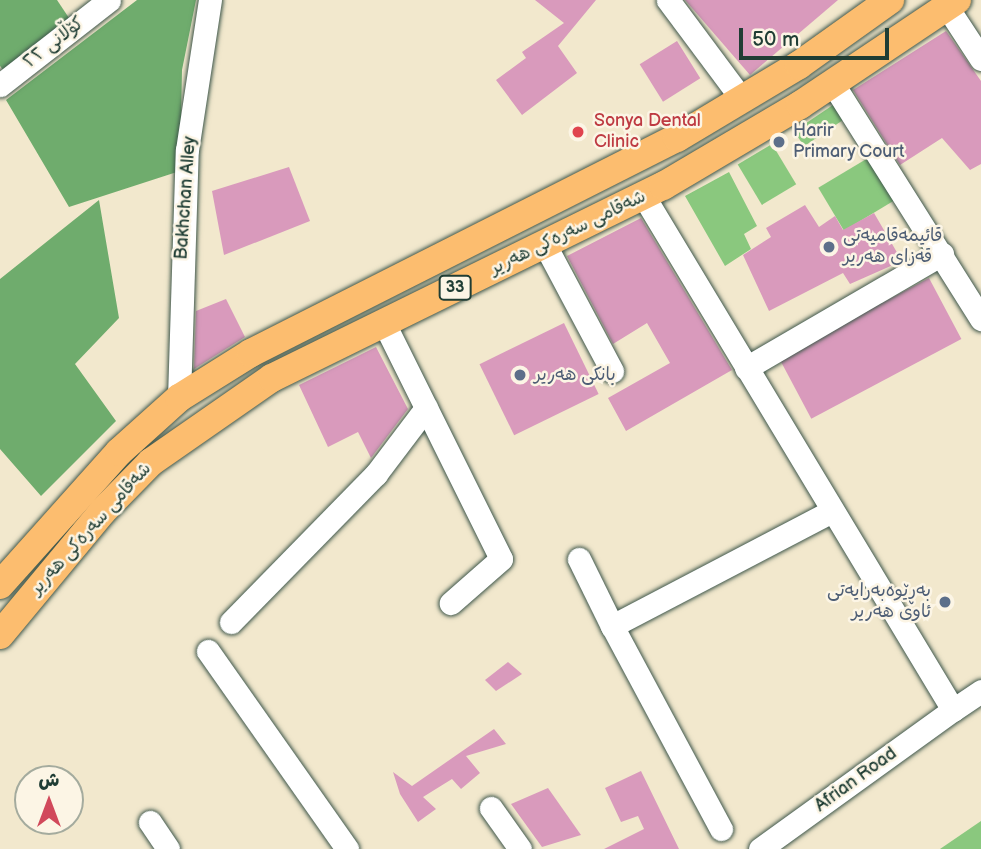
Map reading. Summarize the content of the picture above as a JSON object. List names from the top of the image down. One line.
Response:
{"streets":{"main road":["شەقامی سەرەکی هەریر","33"],"street":["کۆڵانی ٢٢","Bakhchan Alley","Afrian Road"]},"crossings":[["Bakhchan Alley","شەقامی سەرەکی هەریر"]],"places":["Sonya Dental Clinic","Harir Primary Court","قائیمەقامیەتی قەزای هەریر","بانکی هەریر","بەڕێوەبەرایەتی ئاوی هەریر"],"scale_bar":"50 m","north":"top"}
